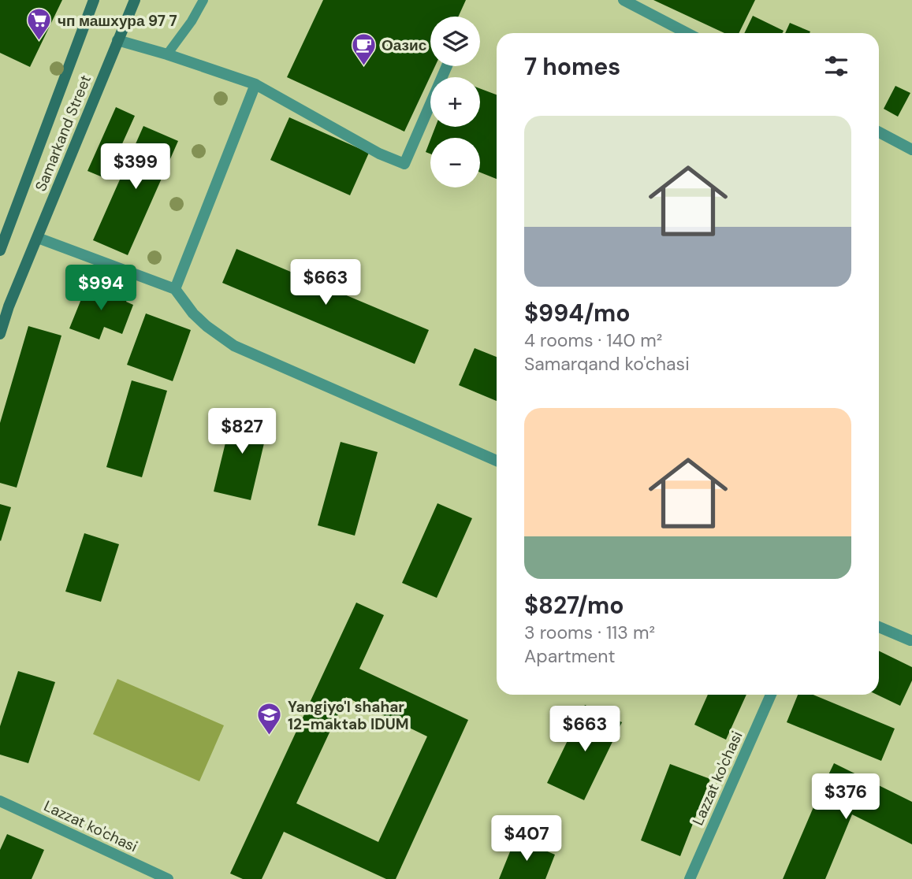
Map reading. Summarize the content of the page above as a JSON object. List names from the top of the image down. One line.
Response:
{"streets":{"main road":["Samarkand Street"],"street":["Lazzat ko'chasi"]},"places":{"supermarket":["чп машхура 97 7"],"cafe":["Оазис"],"school or university":["Yangiyo'l shahar 12-maktab IDUM"]},"page":{"map_buttons":["+","−"],"heading":"7 homes","list":[{"name":"$994/mo","note":"4 rooms · 140 m² · Samarqand ko'chasi"},{"name":"$827/mo","note":"3 rooms · 113 m² · Apartment"}],"price":["$399","$663","$994","$827","$663","$376","$407"]}}
